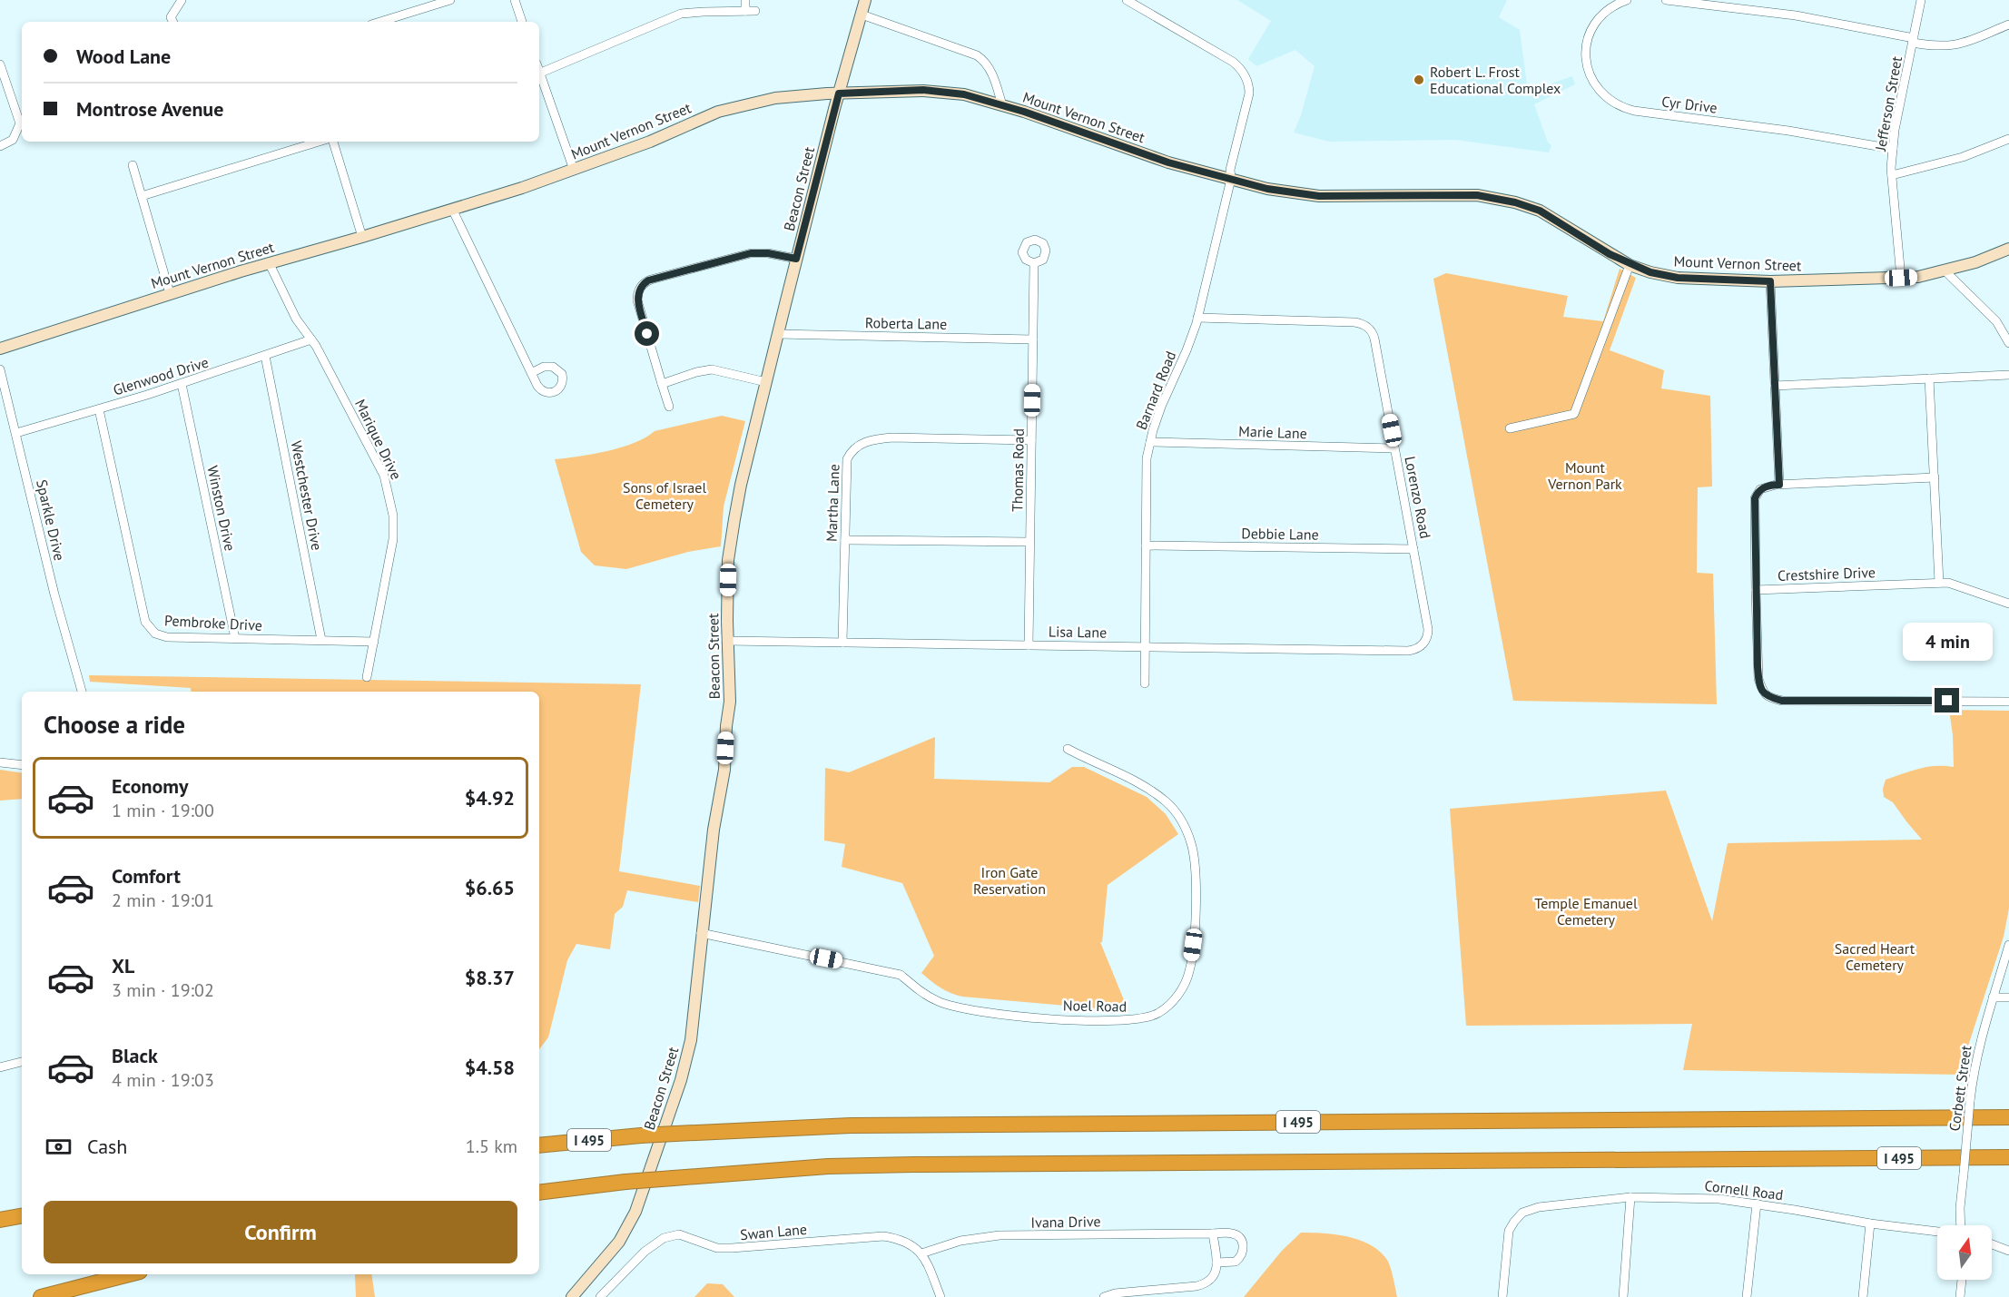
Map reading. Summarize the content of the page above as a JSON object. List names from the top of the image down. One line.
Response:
{"streets":{"highway":["I 495"],"main road":["Mount Vernon Street","Beacon Street"],"street":["Jefferson Street","Cyr Drive","Roberta Lane","Glenwood Drive","Barnard Road","Marie Lane","Marique Drive","Thomas Road","Westchester Drive","Lorenzo Road","Martha Lane","Winston Drive","Sparkle Drive","Debbie Lane","Crestshire Drive","Pembroke Drive","Lisa Lane","Noel Road","Corbett Street","Cornell Road","Ivana Drive","Swan Lane"]},"crossings":[["Jefferson Street","Cyr Drive"],["Jefferson Street","Mount Vernon Street"],["Mount Vernon Street","Beacon Street"],["Mount Vernon Street","Barnard Road"],["Mount Vernon Street","Marique Drive"],["Beacon Street","Roberta Lane"],["Beacon Street","Lisa Lane"],["Beacon Street","Noel Road"],["Roberta Lane","Thomas Road"],["Glenwood Drive","Marique Drive"],["Glenwood Drive","Westchester Drive"],["Glenwood Drive","Winston Drive"],["Glenwood Drive","Sparkle Drive"],["Glenwood Drive","Pembroke Drive"],["Barnard Road","Marie Lane"],["Barnard Road","Lorenzo Road"],["Barnard Road","Debbie Lane"],["Barnard Road","Lisa Lane"],["Marie Lane","Lorenzo Road"],["Marique Drive","Pembroke Drive"],["Thomas Road","Martha Lane"],["Thomas Road","Lisa Lane"],["Westchester Drive","Pembroke Drive"],["Lorenzo Road","Debbie Lane"],["Lorenzo Road","Lisa Lane"],["Martha Lane","Lisa Lane"],["Winston Drive","Pembroke Drive"],["Ivana Drive","Swan Lane"]],"parks":["Mount Vernon Park","Sons of Israel Cemetery","Iron Gate Reservation","Temple Emanuel Cemetery","Sacred Heart Cemetery"],"places":["Robert L. Frost Educational Complex"],"north":"top","page":{"banner":["Wood Lane","Montrose Avenue"],"bubble":"4 min","heading":"Choose a ride","list":[{"name":"Economy","note":"1 min · 19:00","value":"$4.92"},{"name":"Comfort","note":"2 min · 19:01","value":"$6.65"},{"name":"XL","note":"3 min · 19:02","value":"$8.37"},{"name":"Black","note":"4 min · 19:03","value":"$4.58"}],"pay":["Cash","1.5 km"],"buttons":"Confirm"}}
